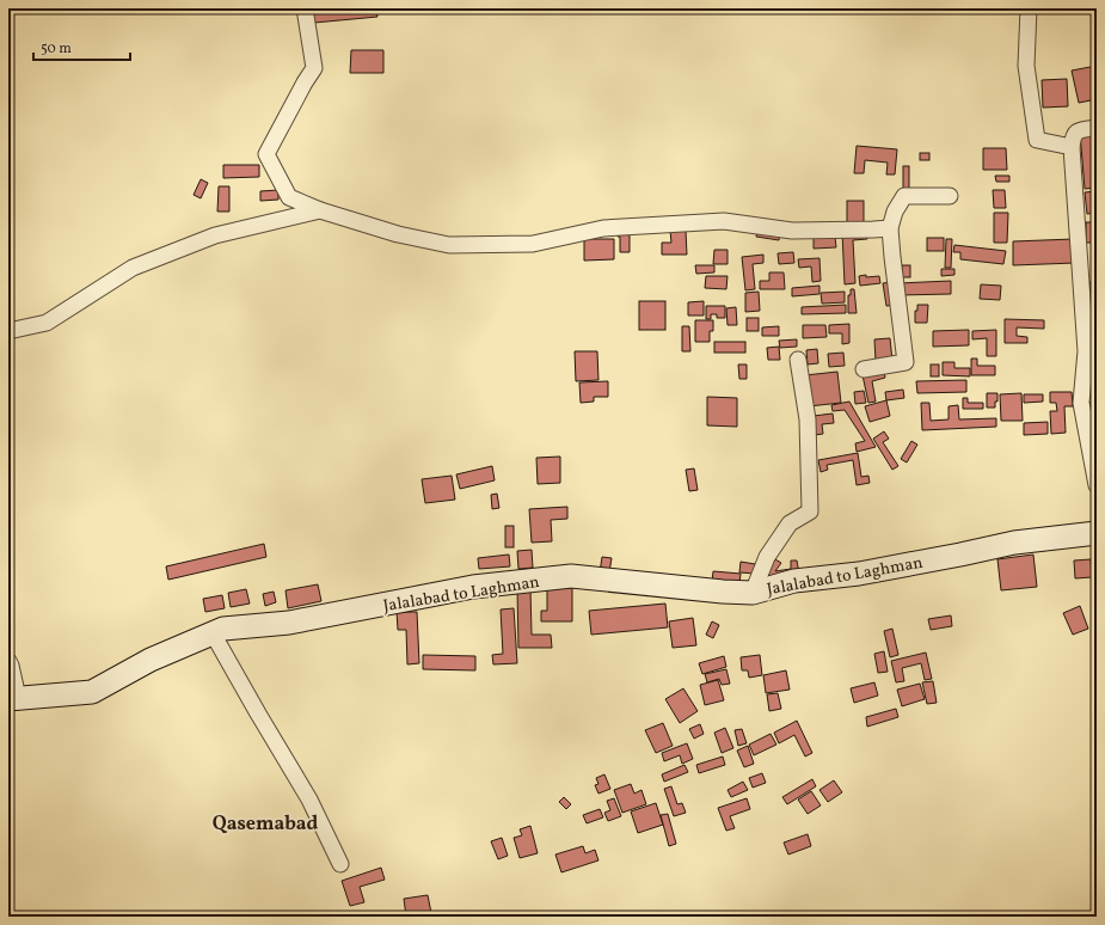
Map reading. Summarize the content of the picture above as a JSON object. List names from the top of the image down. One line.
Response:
{"streets":{"street":["Jalalabad to Laghman"]},"districts":["Qasemabad"],"scale_bar":"50 m"}
